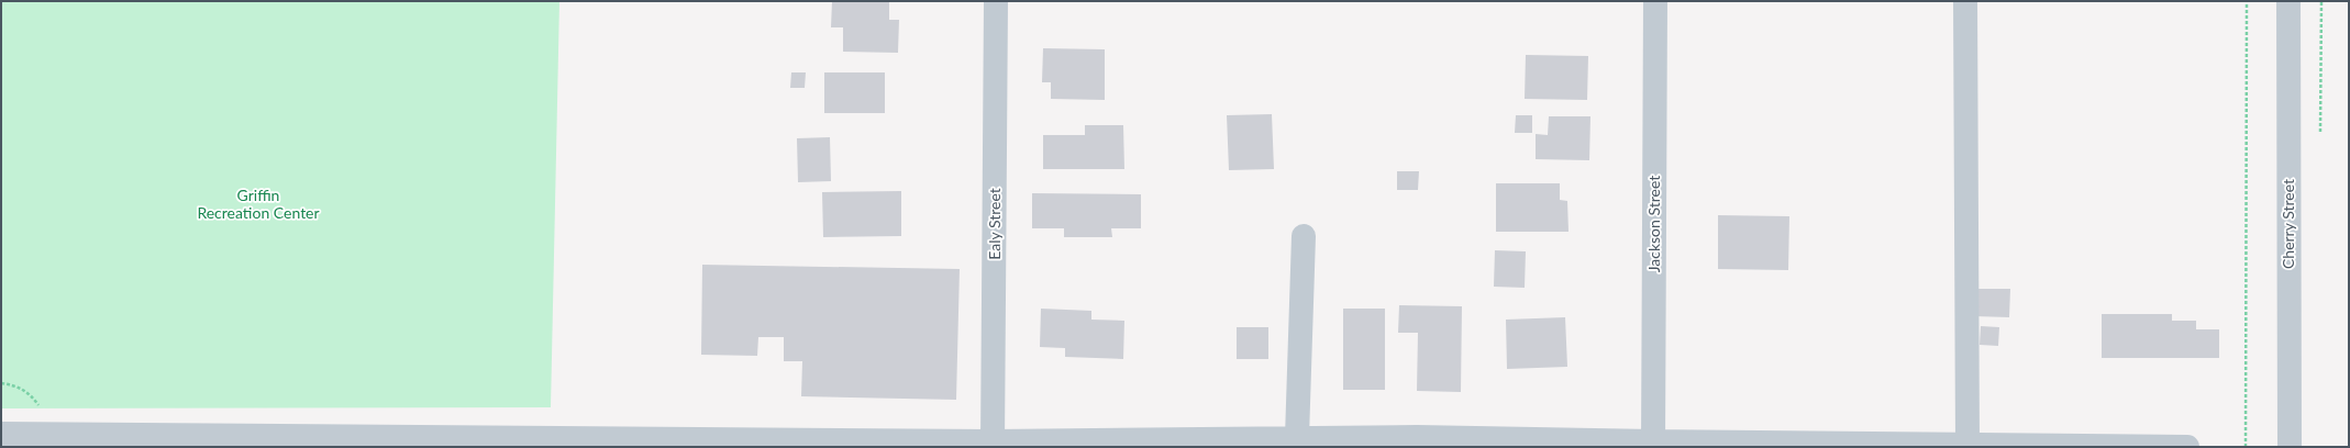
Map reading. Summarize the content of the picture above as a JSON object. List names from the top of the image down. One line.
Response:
{"streets":{"street":["Ealy Street","Jackson Street","Cherry Street"]},"parks":["Griffin Recreation Center"]}
